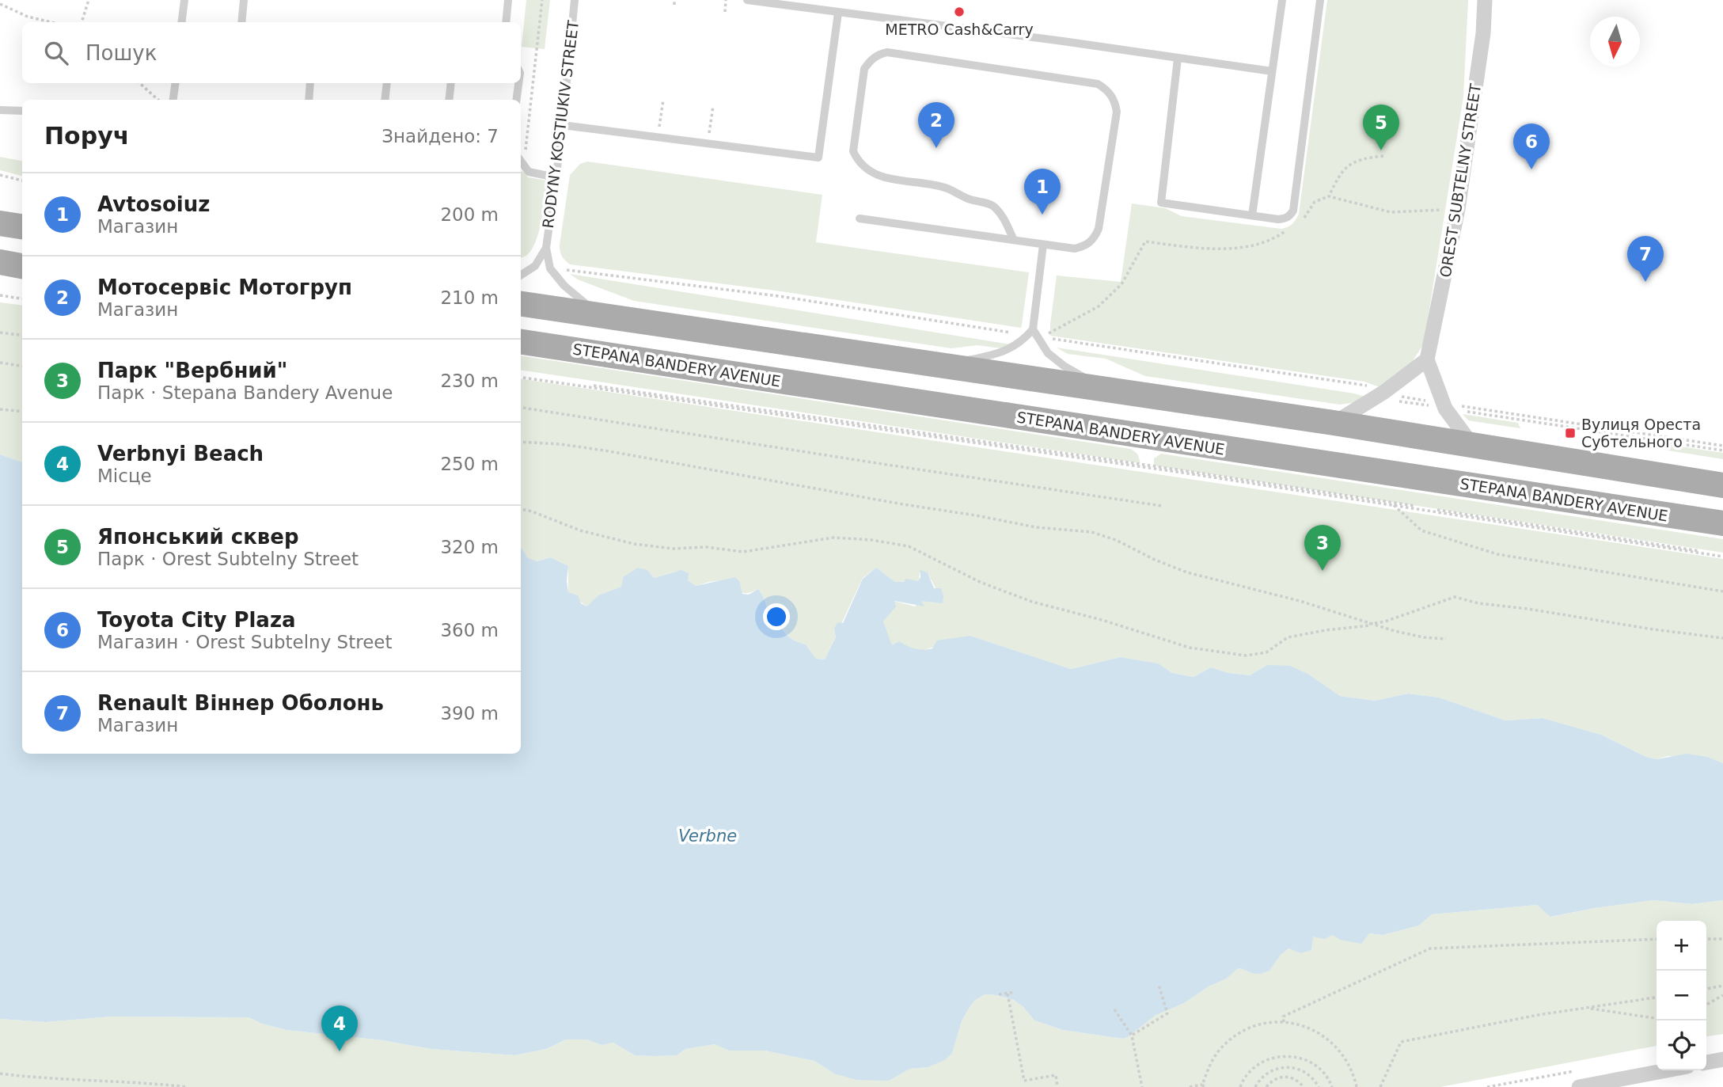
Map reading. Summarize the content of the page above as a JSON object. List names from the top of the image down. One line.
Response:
{"streets":{"main road":["STEPANA BANDERY AVENUE"],"street":["OREST SUBTELNY STREET"],"lane":["RODYNY KOSTIUKIV STREET"]},"water":["Verbne"],"places":{"other":["METRO Cash&Carry"],"transit":["Вулиця Ореста Субтельного"]},"north":"bottom","page":{"search":"Пошук","heading":["Поруч","Знайдено: 7"],"pins":["2","5","6","1","7","3","4"],"list":[{"mark":"1","name":"Avtosoiuz","note":"Магазин","value":"200 m"},{"mark":"2","name":"Мотосервіс Мотогруп","note":"Магазин","value":"210 m"},{"mark":"3","name":"Парк \"Вербний\"","note":"Парк · Stepana Bandery Avenue","value":"230 m"},{"mark":"4","name":"Verbnyi Beach","note":"Місце","value":"250 m"},{"mark":"5","name":"Японський сквер","note":"Парк · Orest Subtelny Street","value":"320 m"},{"mark":"6","name":"Toyota City Plaza","note":"Магазин · Orest Subtelny Street","value":"360 m"},{"mark":"7","name":"Renault Віннер Оболонь","note":"Магазин","value":"390 m"}],"map_buttons":["+","−"]}}
